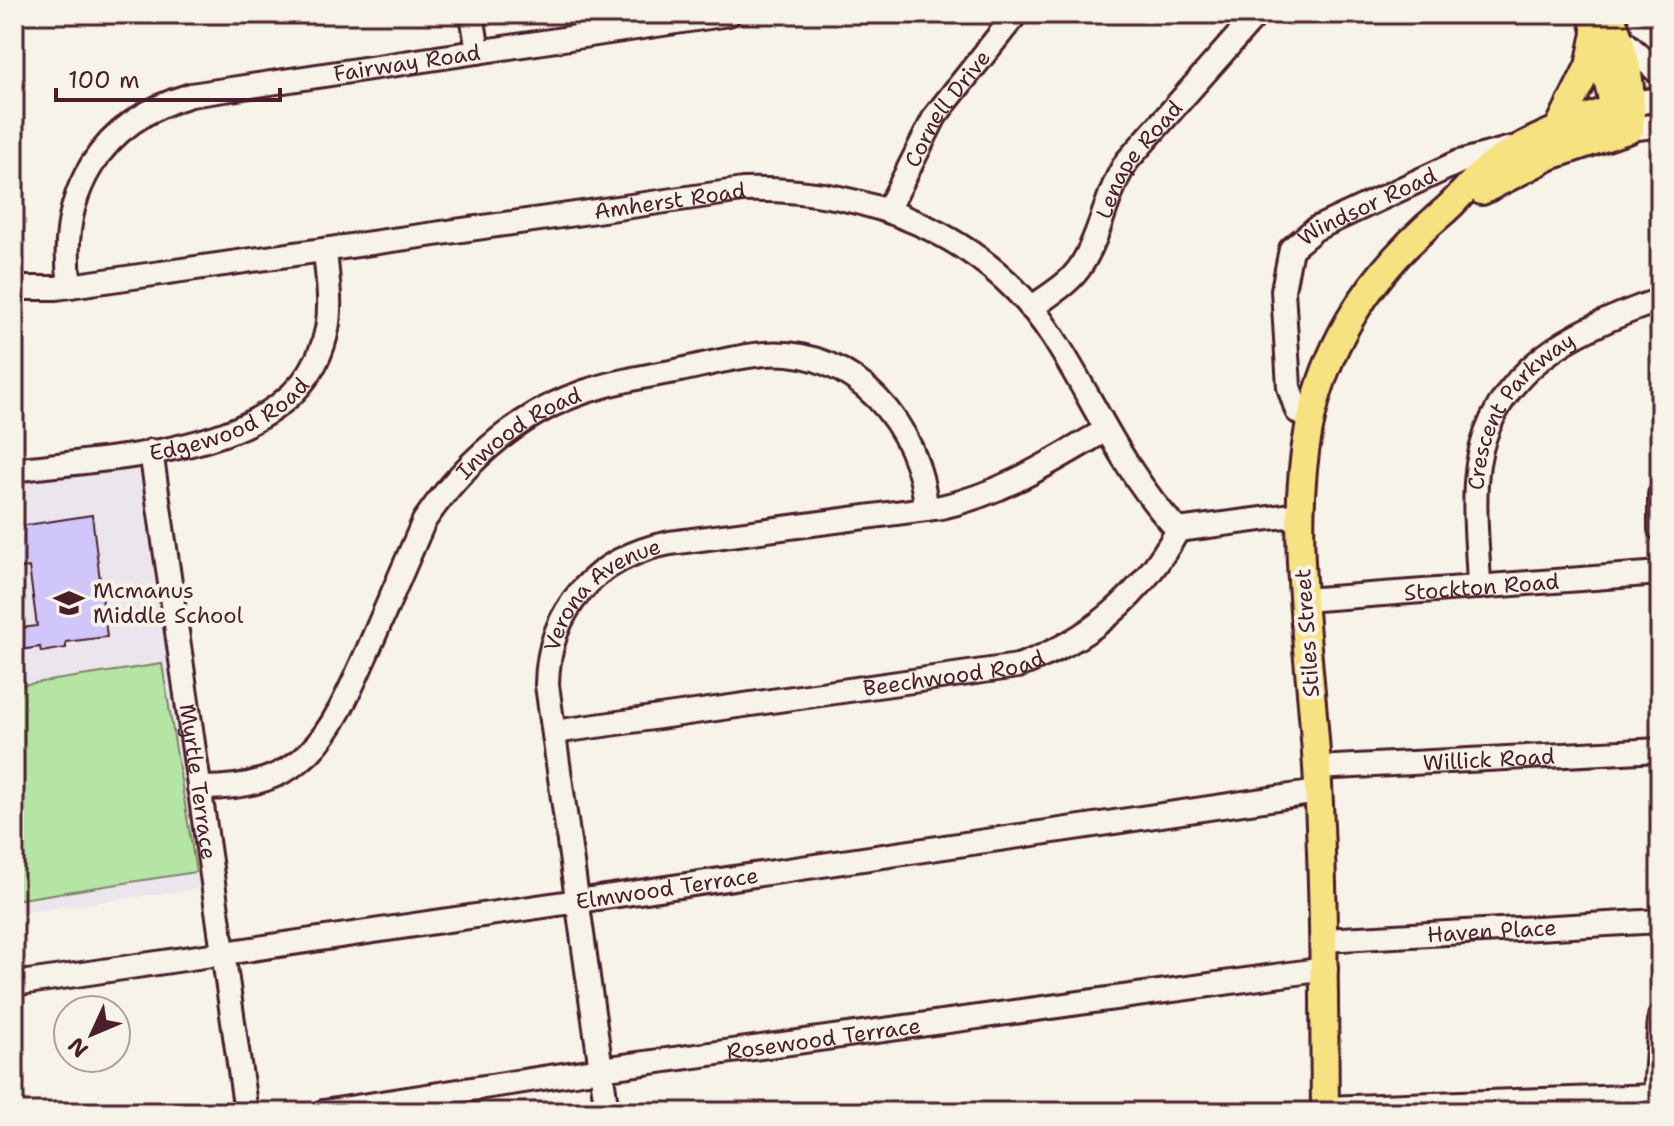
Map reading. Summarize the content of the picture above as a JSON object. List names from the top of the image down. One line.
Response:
{"streets":{"main road":["Stiles Street"],"street":["Fairway Road","Cornell Drive","Lenape Road","Amherst Road","Windsor Road","Edgewood Road","Crescent Parkway","Inwood Road","Stockton Road","Verona Avenue","Beechwood Road","Willick Road","Myrtle Terrace","Elmwood Terrace","Haven Place","Rosewood Terrace"]},"crossings":[["Fairway Road","Amherst Road"],["Cornell Drive","Amherst Road"],["Lenape Road","Amherst Road"],["Amherst Road","Edgewood Road"],["Amherst Road","Verona Avenue"],["Amherst Road","Beechwood Road"],["Windsor Road","Stiles Street"],["Edgewood Road","Myrtle Terrace"],["Crescent Parkway","Stockton Road"],["Inwood Road","Verona Avenue"],["Inwood Road","Myrtle Terrace"],["Stockton Road","Stiles Street"],["Verona Avenue","Beechwood Road"],["Verona Avenue","Elmwood Terrace"],["Verona Avenue","Rosewood Terrace"],["Stiles Street","Willick Road"],["Stiles Street","Elmwood Terrace"],["Stiles Street","Haven Place"],["Stiles Street","Rosewood Terrace"],["Willick Road","Elmwood Terrace"],["Myrtle Terrace","Elmwood Terrace"]],"places":{"school or university":["Mcmanus Middle School"]},"scale_bar":"100 m","north":"bottom left"}
